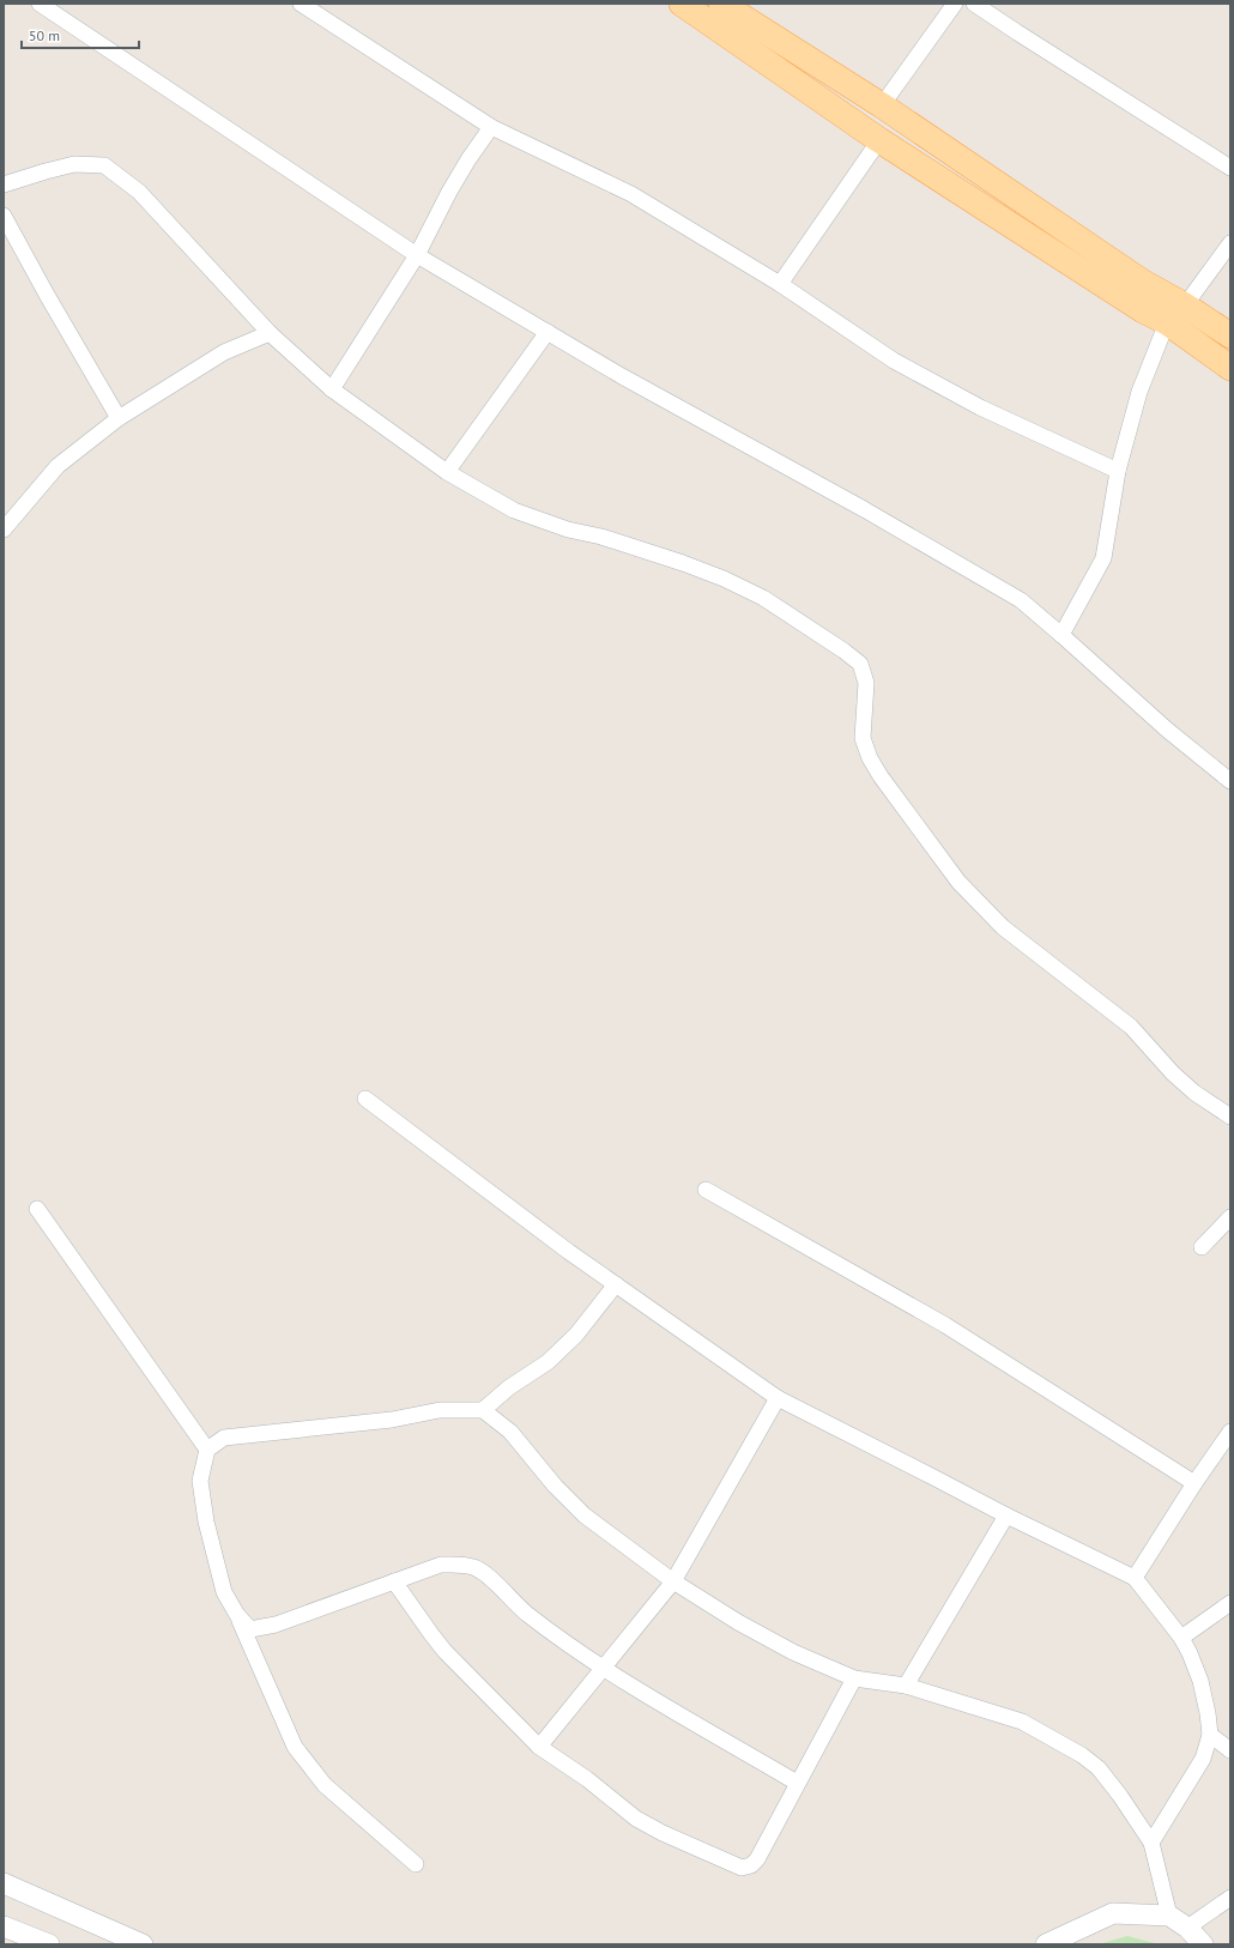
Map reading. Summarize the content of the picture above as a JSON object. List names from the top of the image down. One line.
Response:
{"scale_bar":"50 m"}
